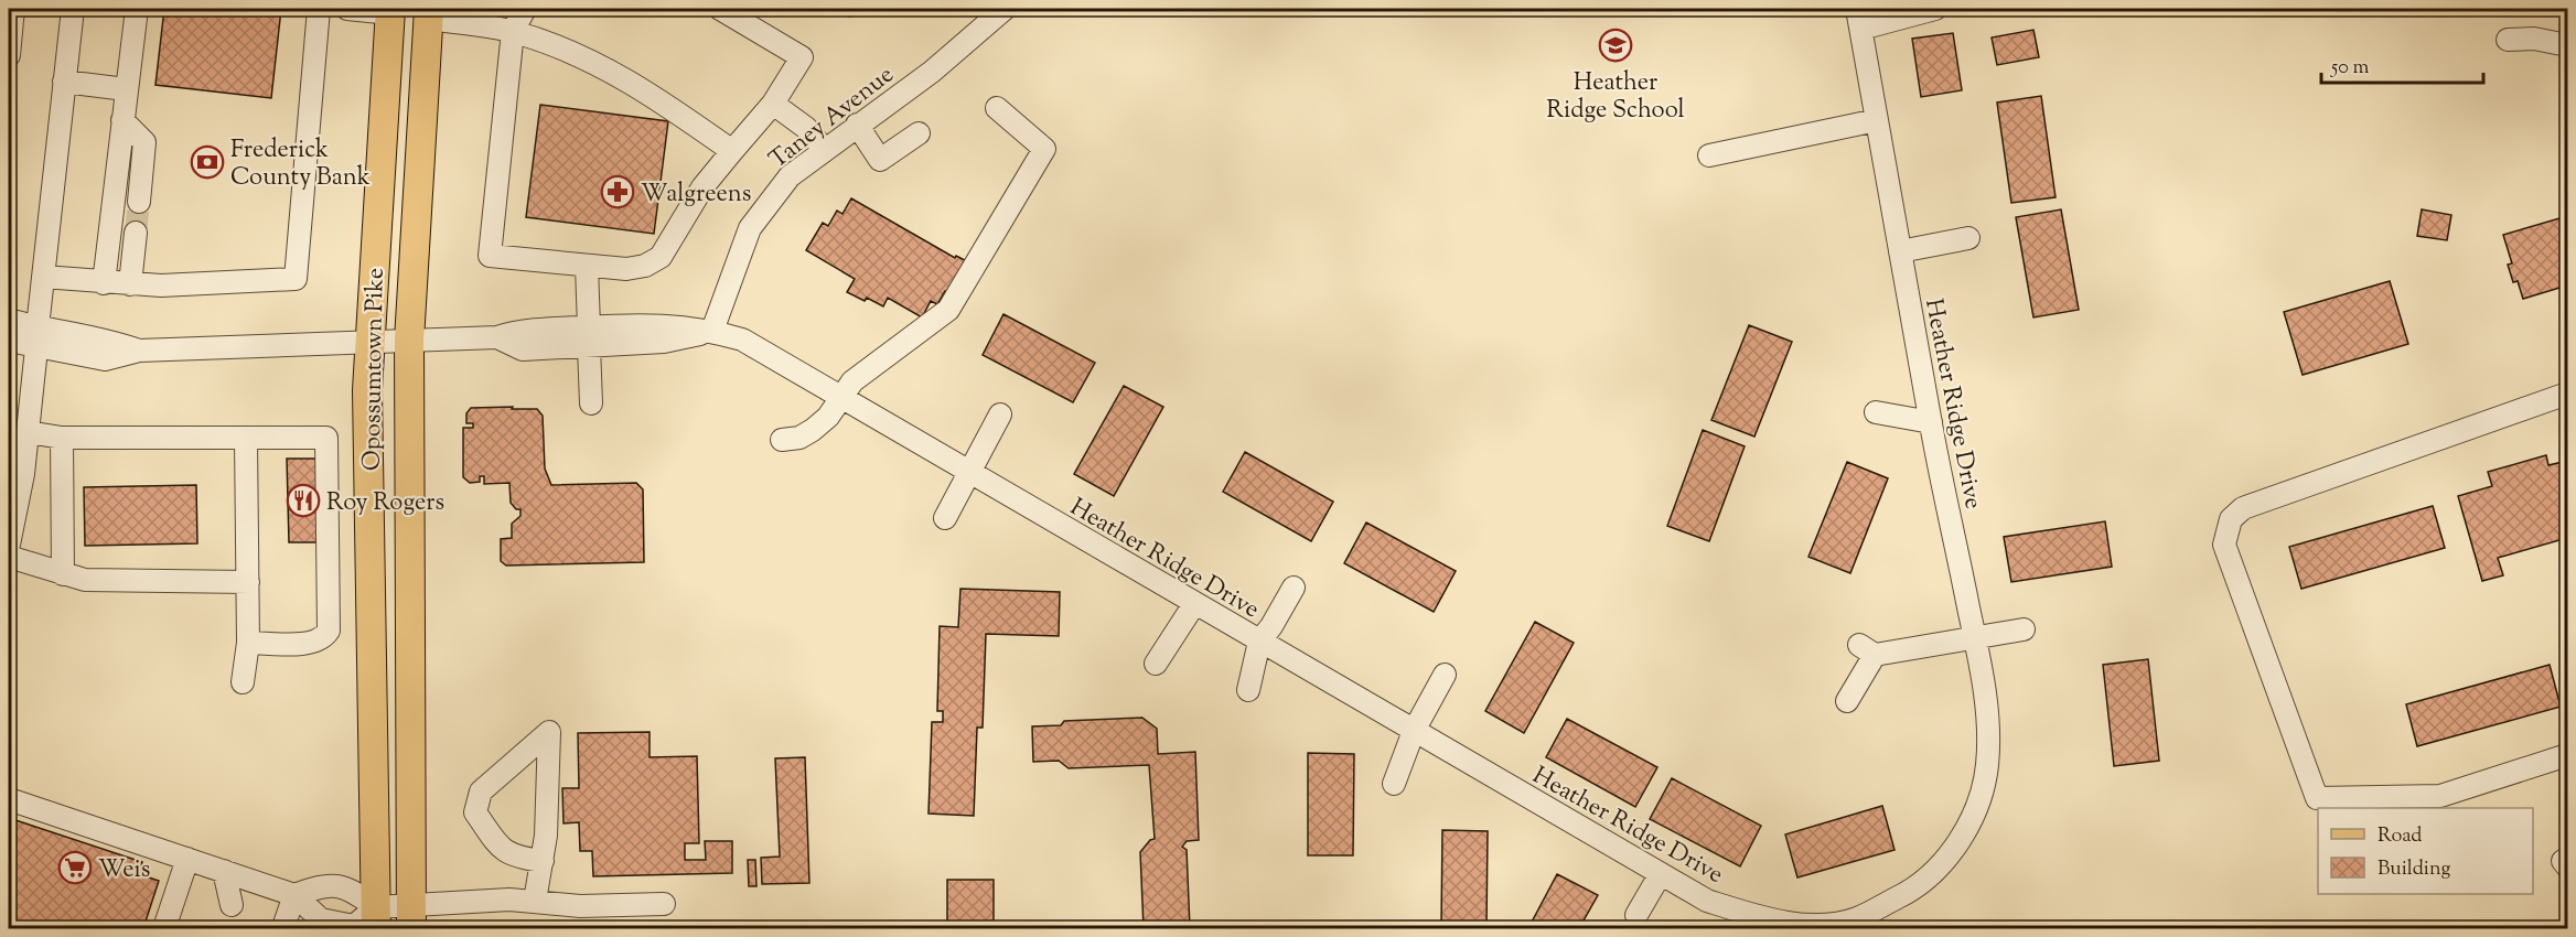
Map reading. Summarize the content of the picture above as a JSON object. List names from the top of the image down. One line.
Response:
{"streets":{"main road":["Opossumtown Pike"],"street":["Taney Avenue","Heather Ridge Drive"]},"crossings":[["Taney Avenue","Heather Ridge Drive"]],"places":{"school or university":["Heather Ridge School"],"bank":["Frederick County Bank"],"pharmacy":["Walgreens"],"restaurant":["Roy Rogers"],"supermarket":["Weis"]},"legend":["Road","Building"],"scale_bar":"50 m"}
